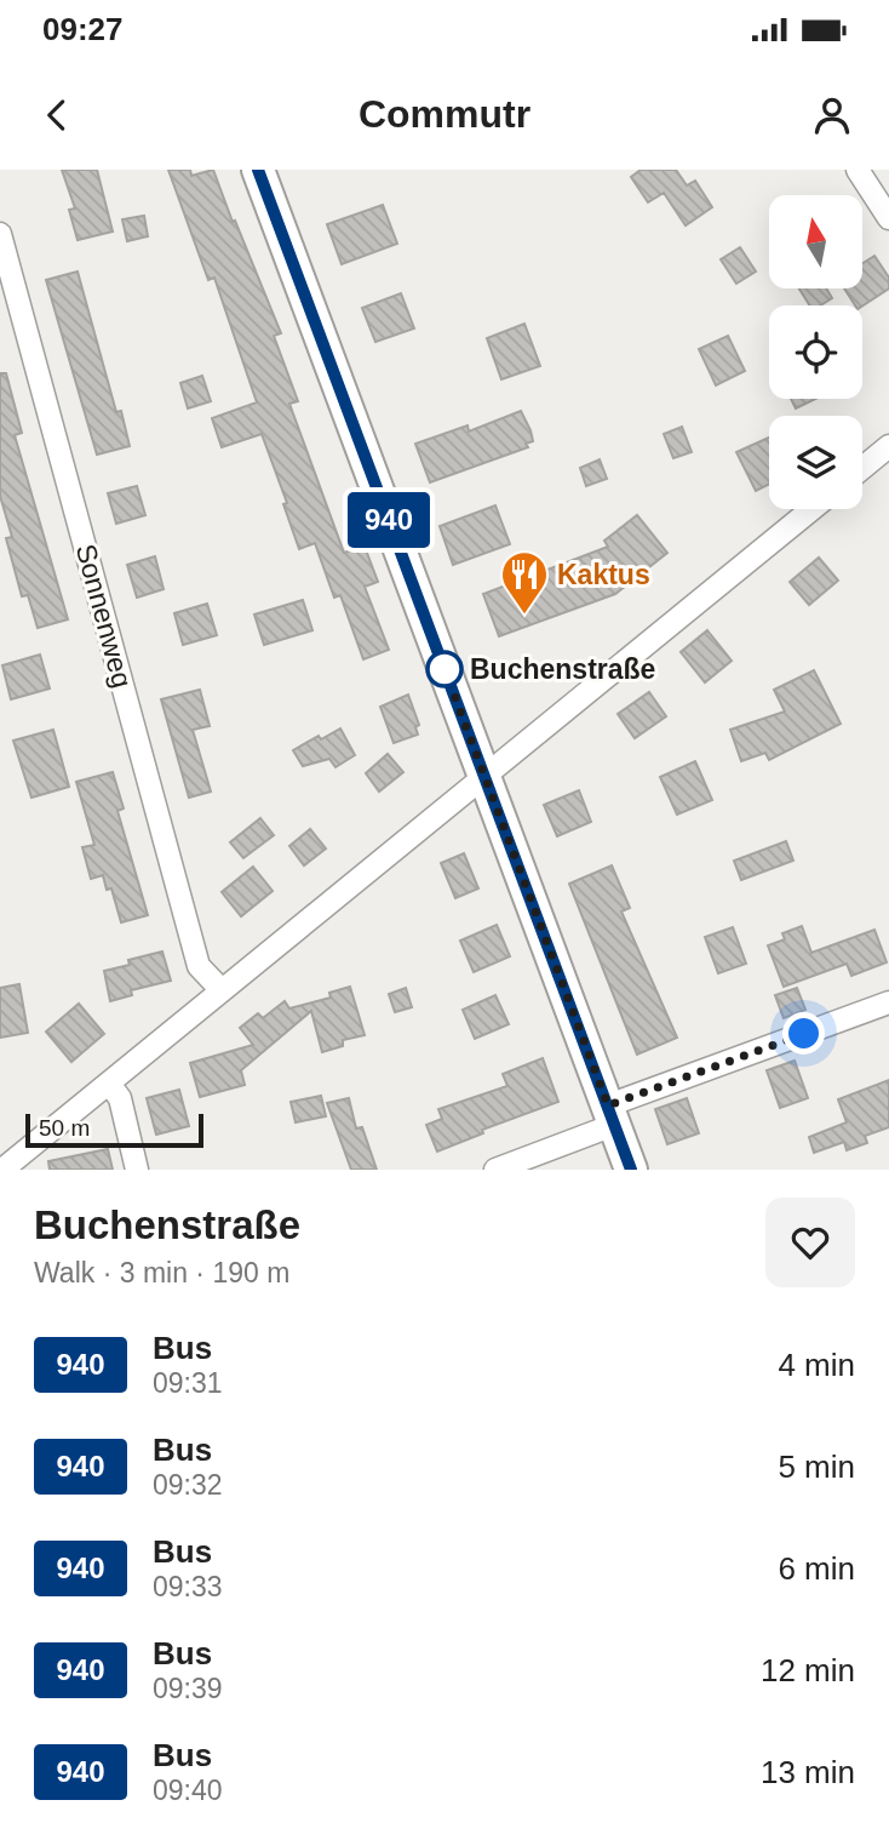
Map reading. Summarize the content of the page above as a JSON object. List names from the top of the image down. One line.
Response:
{"streets":{"street":["Sonnenweg"]},"places":{"restaurant":["Kaktus"],"other":["Buchenstraße"]},"lines":["bus line 940"],"scale_bar":"50 m","north":"top","page":{"status":"09:27","header":"Commutr","on_map":"940","scale":"50 m","heading":["Buchenstraße","Walk · 3 min · 190 m"],"list":[{"mark":"940","name":"Bus","note":"09:31","value":"4 min"},{"mark":"940","name":"Bus","note":"09:32","value":"5 min"},{"mark":"940","name":"Bus","note":"09:33","value":"6 min"},{"mark":"940","name":"Bus","note":"09:39","value":"12 min"},{"mark":"940","name":"Bus","note":"09:40","value":"13 min"}]}}
